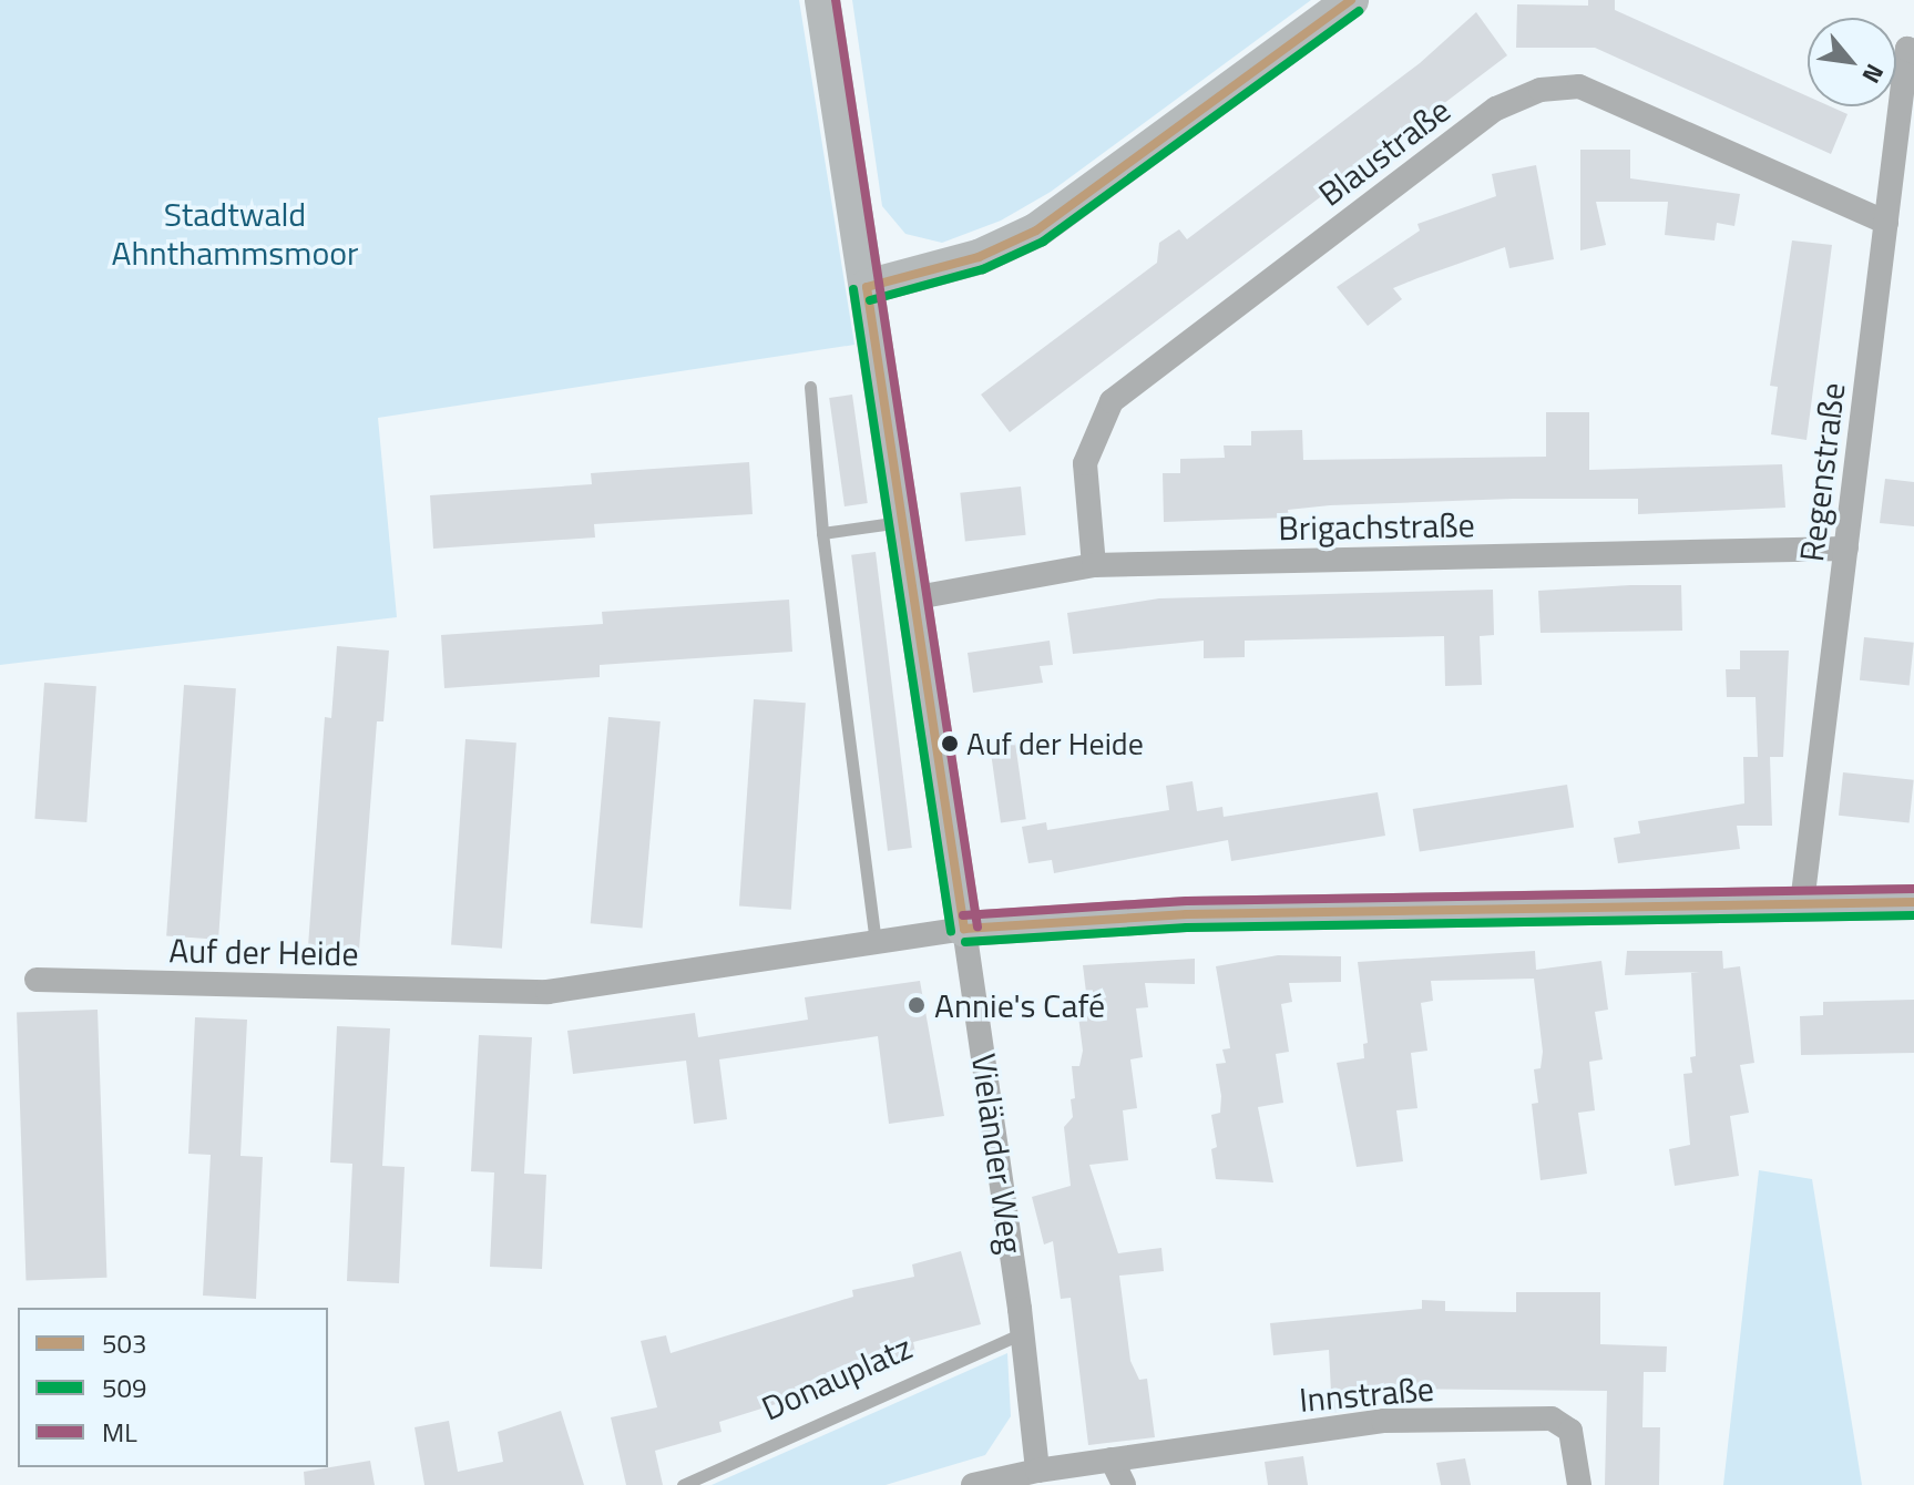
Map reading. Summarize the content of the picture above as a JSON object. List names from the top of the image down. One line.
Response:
{"streets":{"street":["Blaustraße","Regenstraße","Brigachstraße","Auf der Heide","Vieländer Weg","Innstraße"],"lane":["Donauplatz"]},"crossings":[["Blaustraße","Regenstraße"],["Blaustraße","Brigachstraße"],["Regenstraße","Brigachstraße"],["Brigachstraße","Vieländer Weg"],["Auf der Heide","Vieländer Weg"],["Vieländer Weg","Donauplatz"]],"parks":["Stadtwald Ahnthammsmoor"],"places":["Auf der Heide","Annie's Café"],"lines":["transit line 503","transit line ML","transit line 509"],"legend":["503","509","ML"],"north":"bottom right"}
